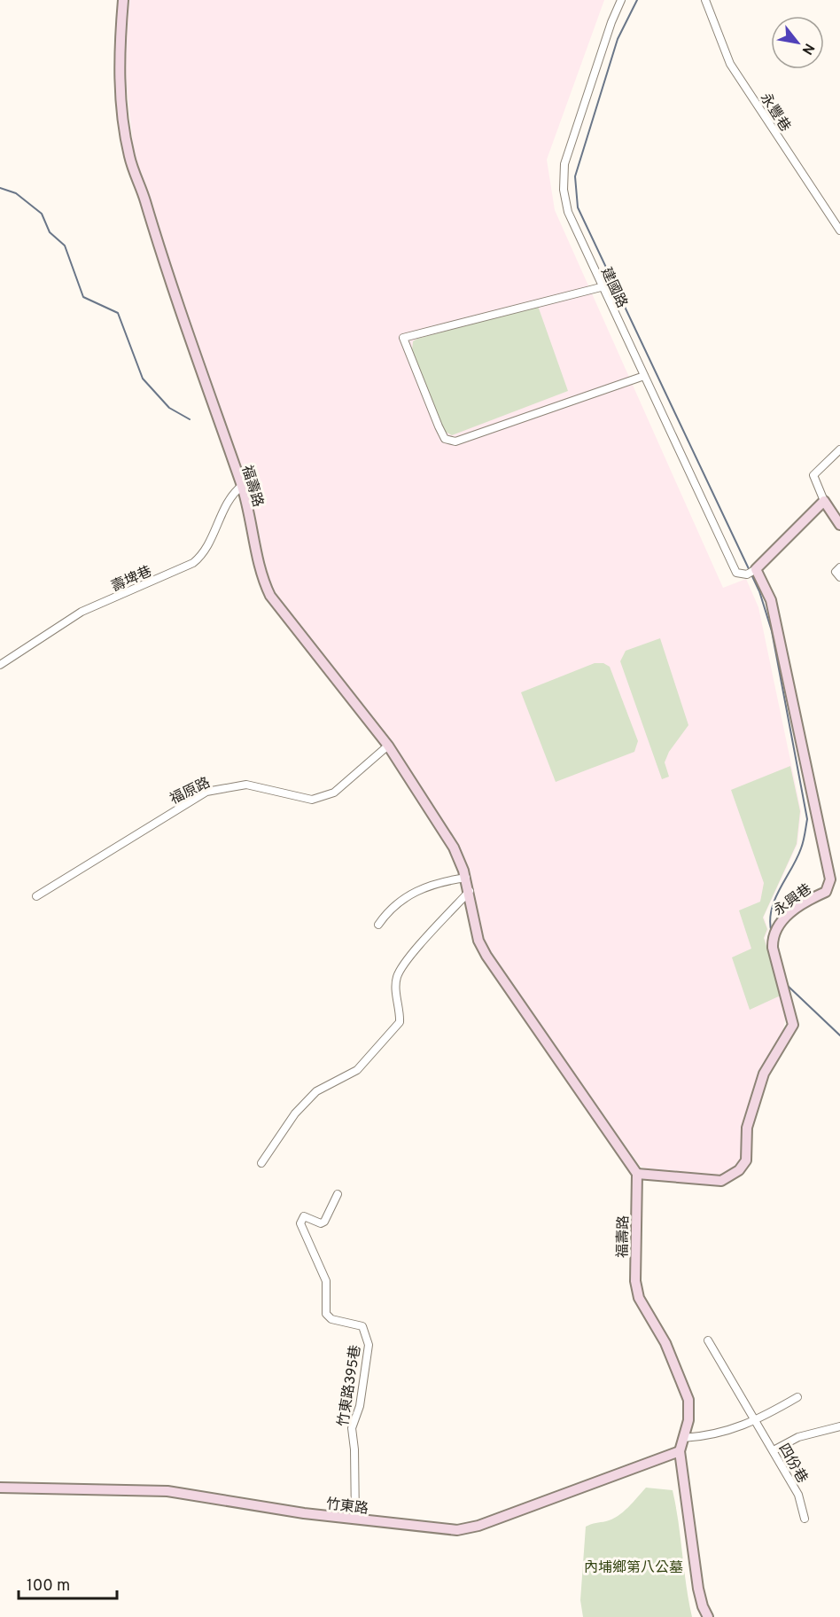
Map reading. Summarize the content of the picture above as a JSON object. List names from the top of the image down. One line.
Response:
{"streets":{"street":["永豐巷","建國路","福壽路","壽埤巷","福原路","永興巷","竹東路395巷","四份巷","竹東路"]},"crossings":[["建國路","永興巷"],["福壽路","壽埤巷"],["福壽路","福原路"],["福壽路","永興巷"],["福壽路","竹東路"],["竹東路395巷","竹東路"]],"parks":["內埔鄉第八公墓"],"scale_bar":"100 m","north":"bottom right"}
